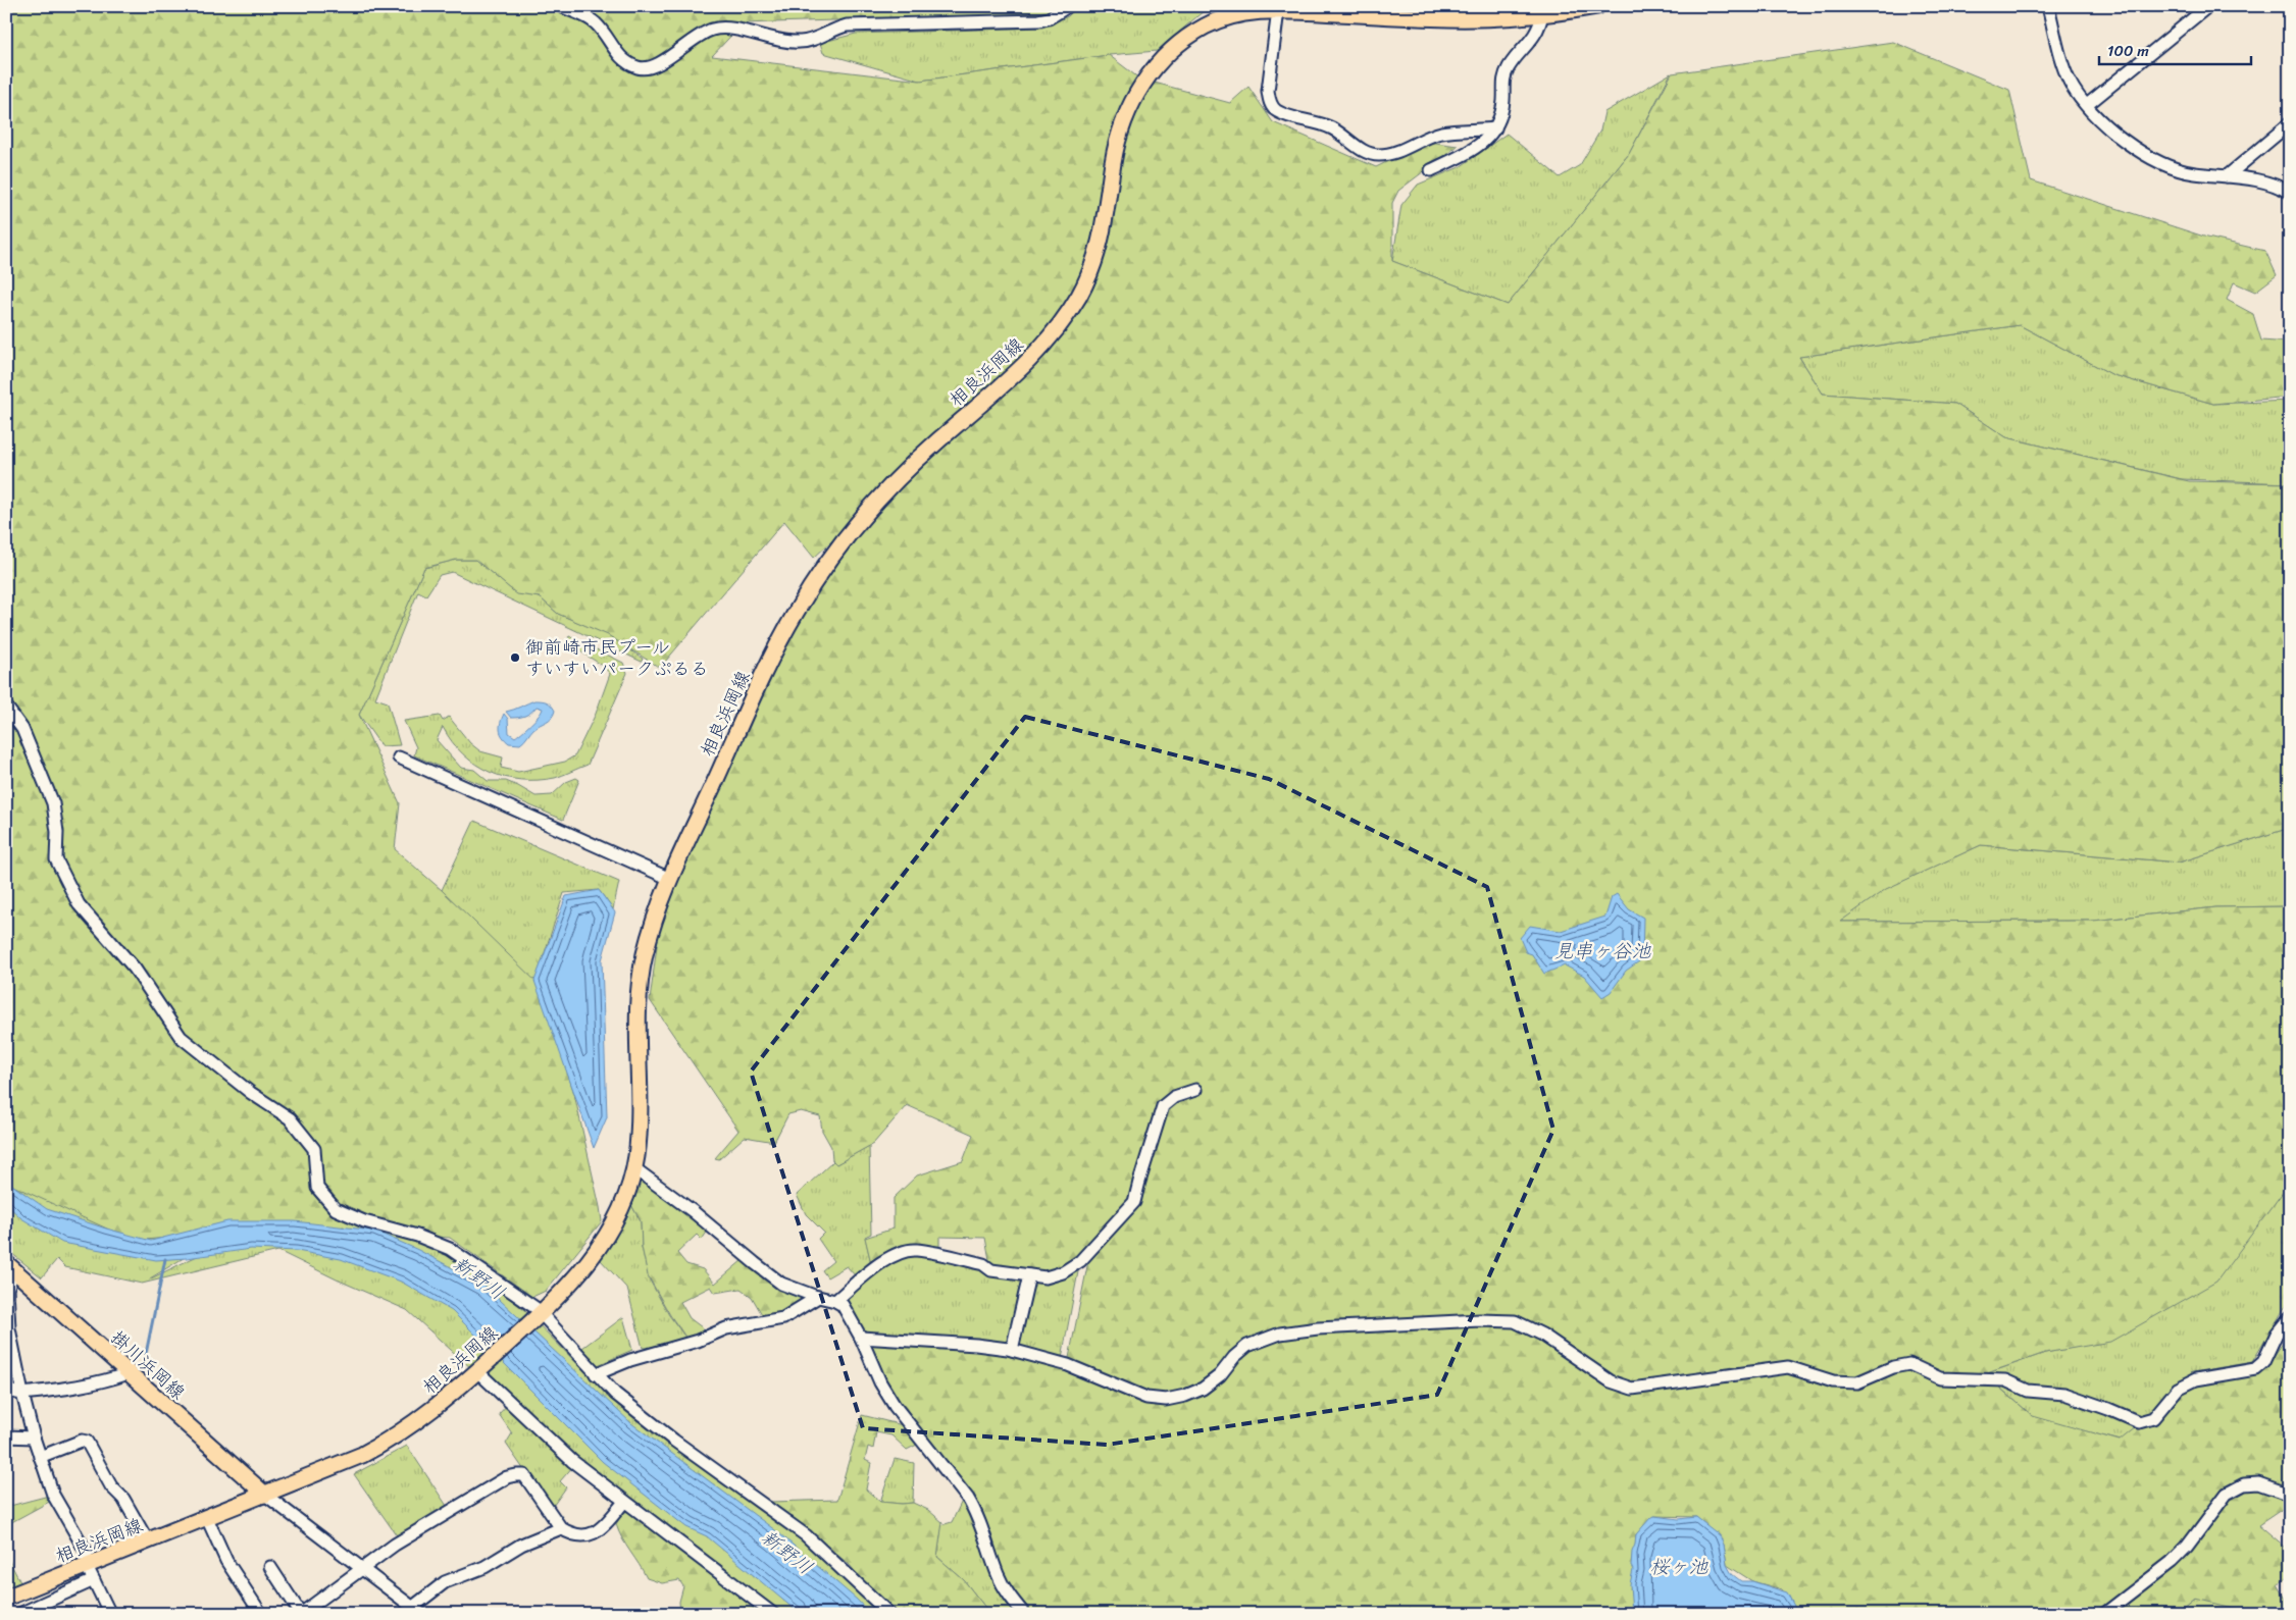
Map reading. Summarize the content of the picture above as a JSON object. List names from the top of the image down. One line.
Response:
{"streets":{"main road":["相良浜岡線","掛川浜岡線"]},"crossings":[["相良浜岡線","掛川浜岡線"]],"water":["見串ヶ谷池","新野川","桜ヶ池"],"places":["御前崎市民プール すいすいパークぷるる"],"scale_bar":"100 m"}
